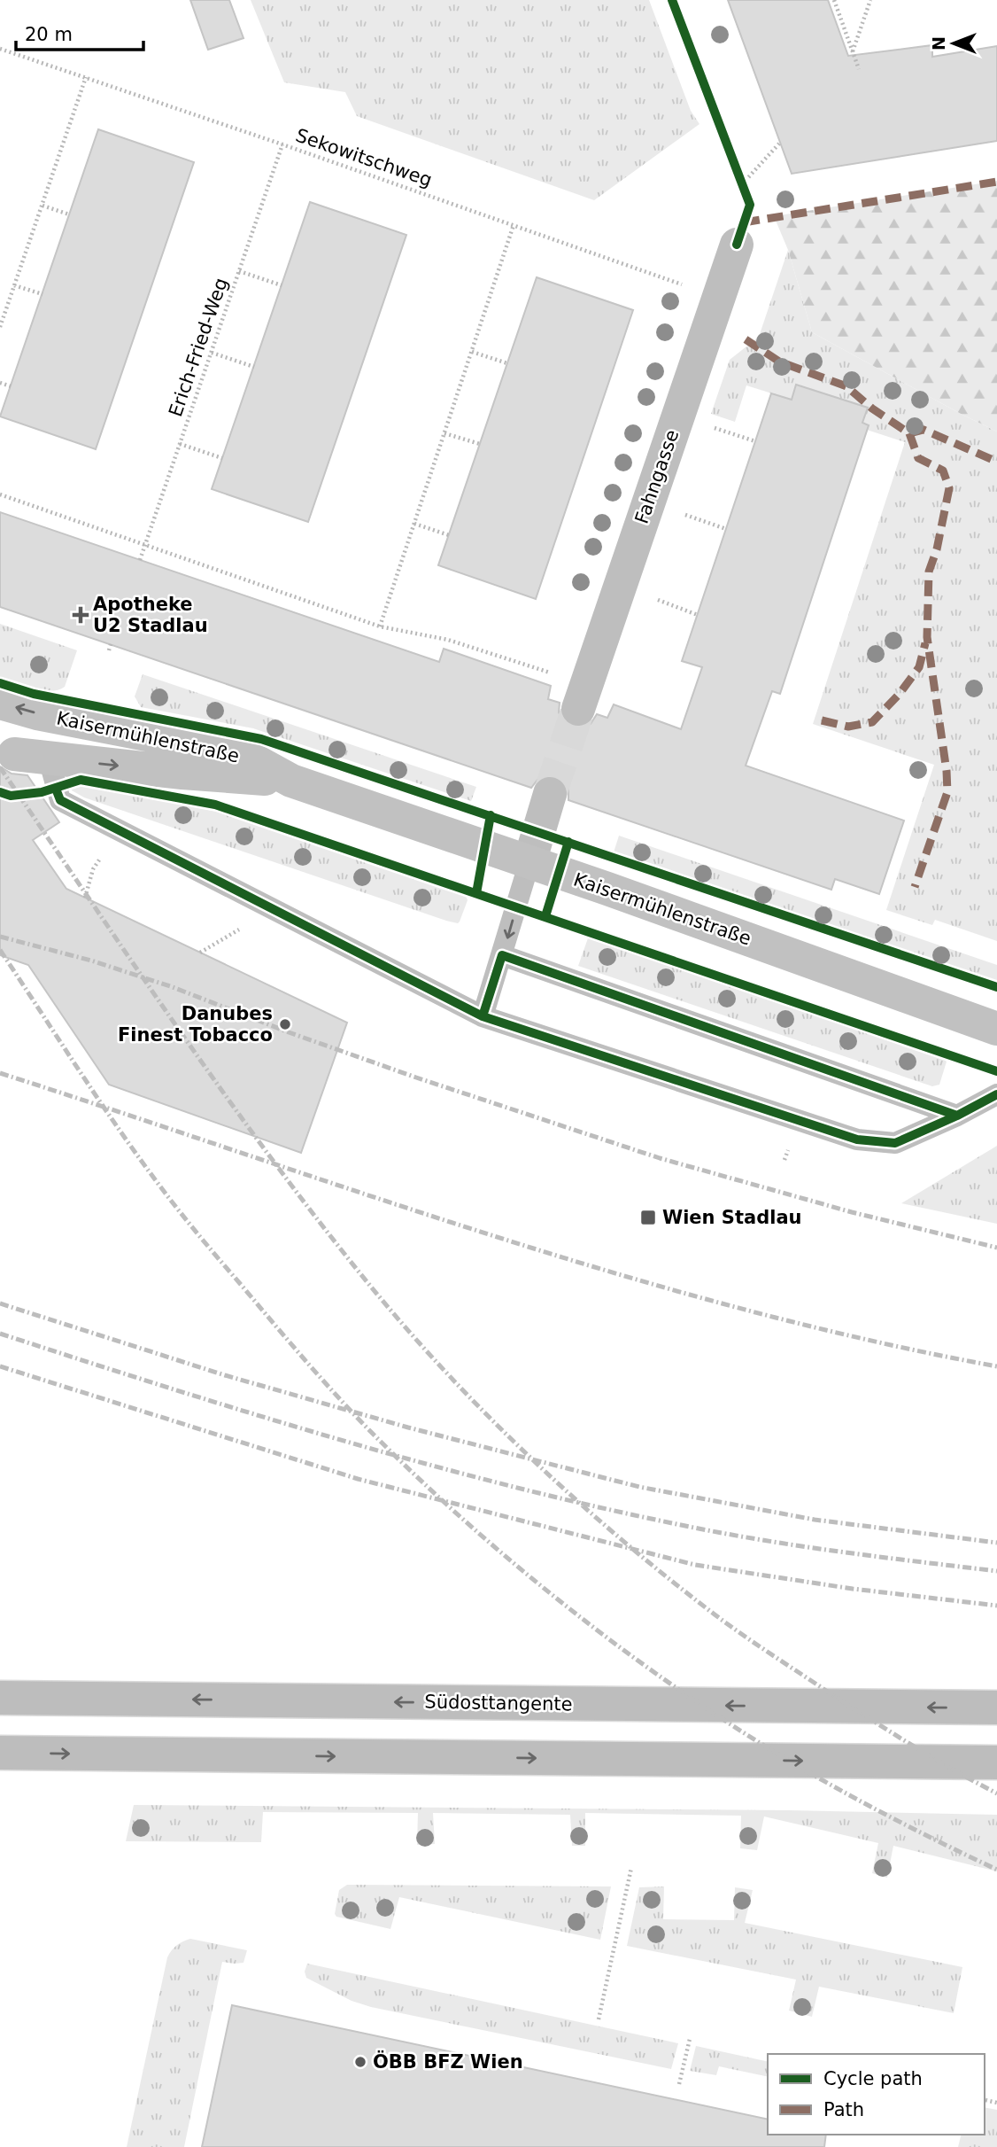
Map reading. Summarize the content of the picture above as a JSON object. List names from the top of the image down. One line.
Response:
{"streets":{"highway":["Südosttangente"],"street":["Fahngasse","Kaisermühlenstraße"],"path":["Sekowitschweg","Erich-Fried-Weg"]},"crossings":[["Sekowitschweg","Erich-Fried-Weg"],["Sekowitschweg","Fahngasse"]],"places":{"health":["Apotheke U2 Stadlau"],"other":["Danubes Finest Tobacco","ÖBB BFZ Wien"],"transit":["Wien Stadlau"]},"legend":["Cycle path","Path"],"scale_bar":"20 m","north":"left"}
